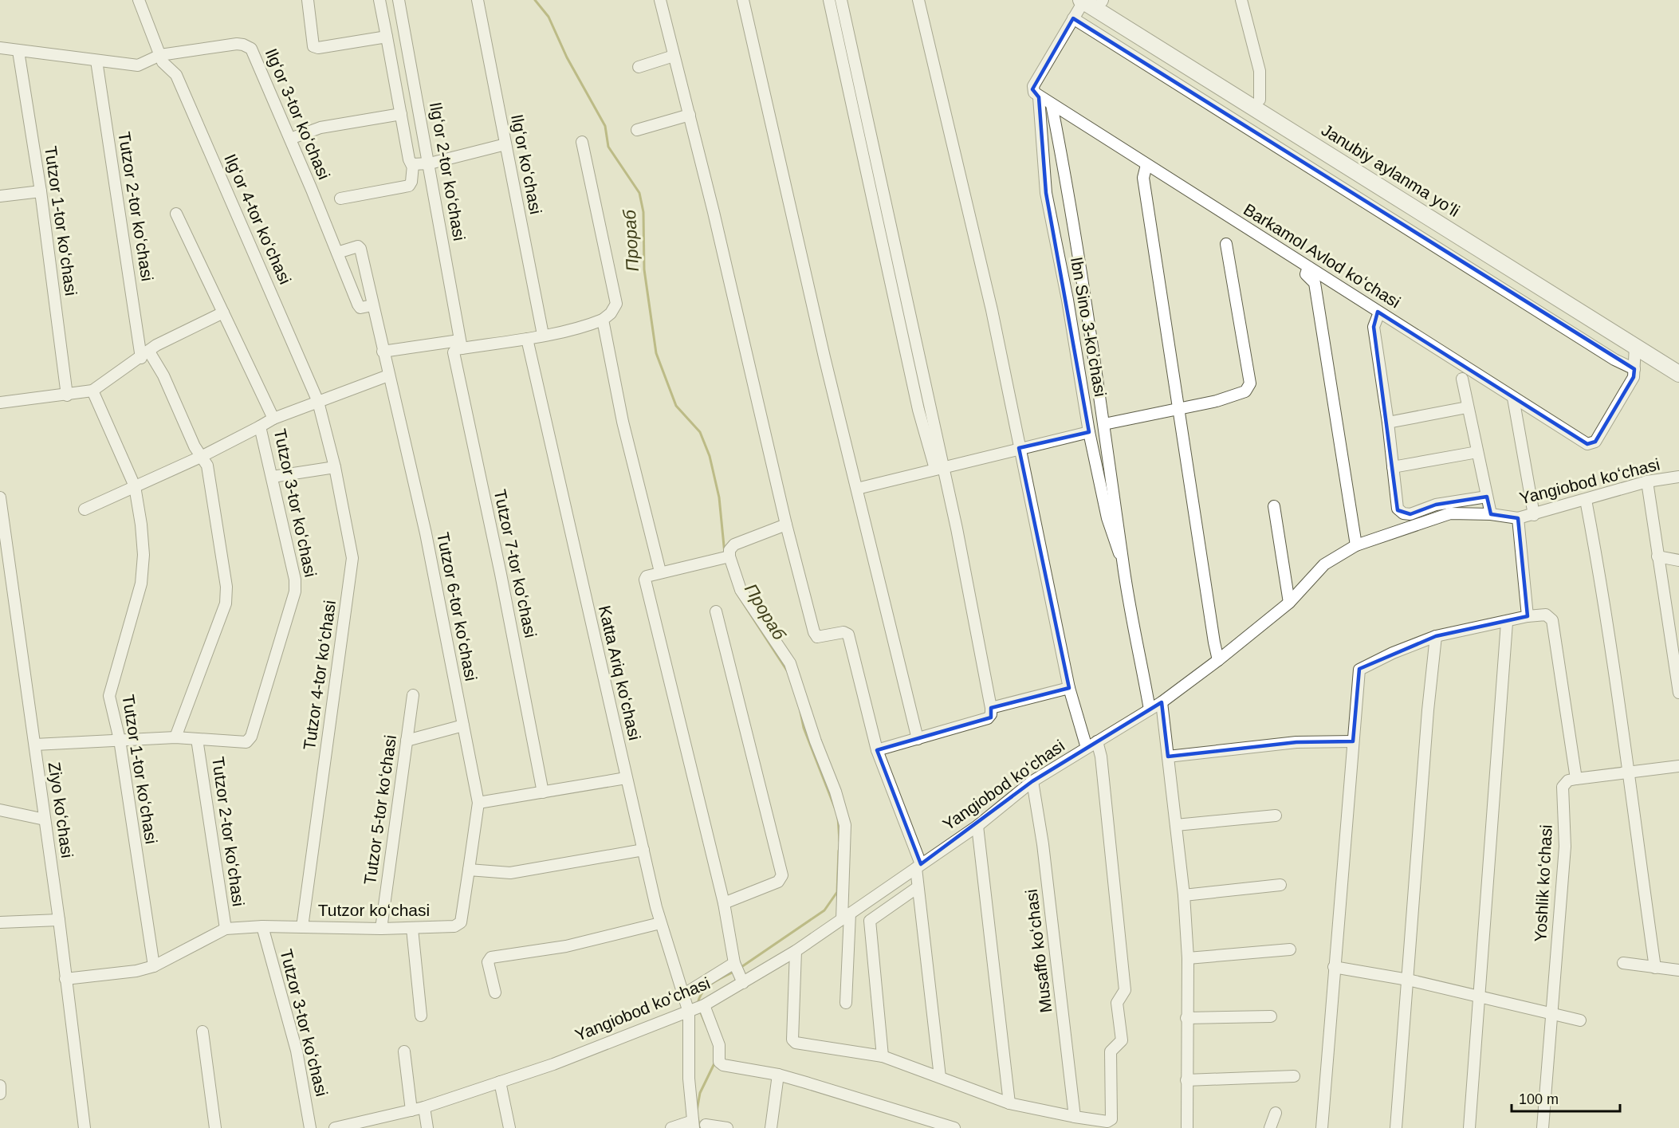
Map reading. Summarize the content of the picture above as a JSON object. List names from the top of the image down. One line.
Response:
{"streets":{"highway":["Janubiy aylanma yoʻli"],"street":["Ilgʻor 3-tor koʻchasi","Ilgʻor koʻchasi","Ilgʻor 2-tor koʻchasi","Tutzor 2-tor koʻchasi","Ilgʻor 4-tor koʻchasi","Tutzor 1-tor koʻchasi","Barkamol Avlod koʻchasi","Ibn Sino 3-koʼchasi","Yangiobod koʻchasi","Tutzor 3-tor koʻchasi","Tutzor 7-tor koʻchasi","Tutzor 6-tor koʻchasi","Katta Ariq koʻchasi","Tutzor 4-tor koʻchasi","Ziyo koʻchasi","Tutzor 5-tor koʻchasi","Yoshlik koʻchasi","Tutzor koʻchasi","Musaffo koʻchasi"]},"crossings":[["Ilgʻor 3-tor koʻchasi","Ilgʻor 4-tor koʻchasi"],["Janubiy aylanma yoʻli","Barkamol Avlod koʻchasi"],["Ilgʻor 2-tor koʻchasi","Tutzor 7-tor koʻchasi"],["Tutzor 2-tor koʻchasi","Tutzor 3-tor koʻchasi"],["Tutzor 2-tor koʻchasi","Tutzor koʻchasi"],["Ilgʻor 4-tor koʻchasi","Tutzor 4-tor koʻchasi"],["Tutzor 1-tor koʻchasi","Tutzor 3-tor koʻchasi"],["Tutzor 1-tor koʻchasi","Tutzor koʻchasi"],["Barkamol Avlod koʻchasi","Ibn Sino 3-koʼchasi"],["Ibn Sino 3-koʼchasi","Yangiobod koʻchasi"],["Yangiobod koʻchasi","Katta Ariq koʻchasi"],["Yangiobod koʻchasi","Musaffo koʻchasi"],["Tutzor 3-tor koʻchasi","Ziyo koʻchasi"],["Tutzor 3-tor koʻchasi","Tutzor koʻchasi"],["Tutzor 6-tor koʻchasi","Tutzor koʻchasi"],["Tutzor 4-tor koʻchasi","Tutzor koʻchasi"],["Ziyo koʻchasi","Tutzor koʻchasi"],["Tutzor 5-tor koʻchasi","Tutzor koʻchasi"]],"water":["Прораб"],"scale_bar":"100 m"}
